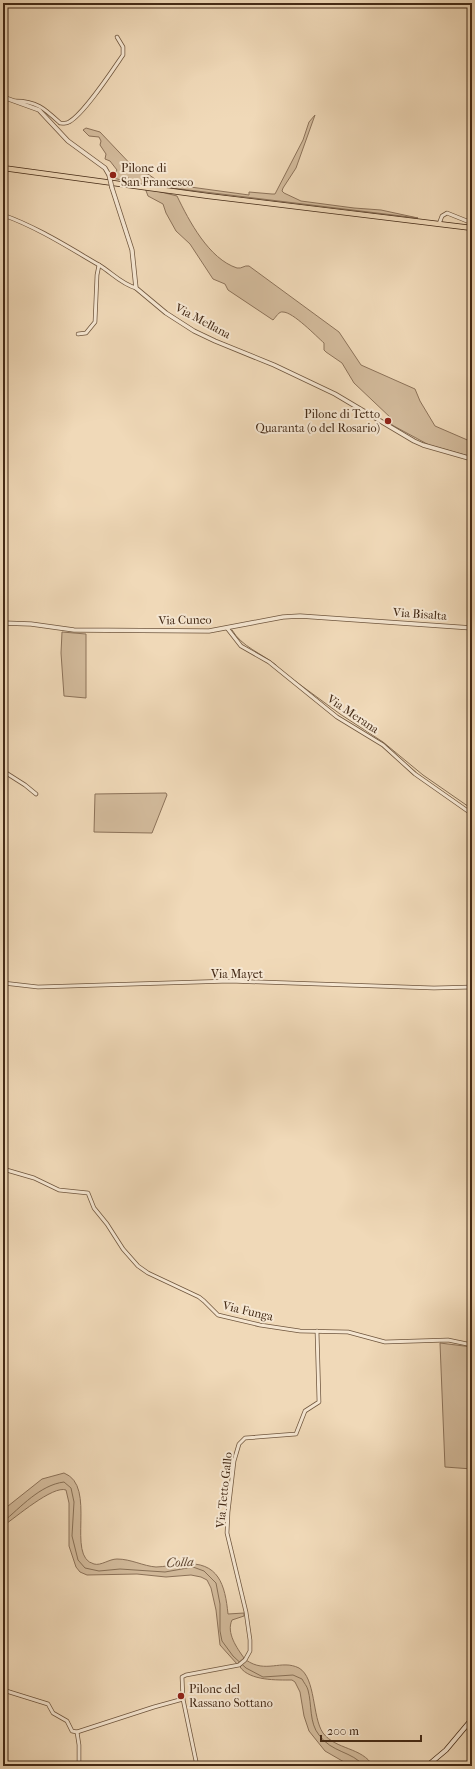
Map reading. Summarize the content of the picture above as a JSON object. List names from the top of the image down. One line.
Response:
{"streets":{"street":["Via Mellana","Via Bisalta","Via Cuneo","Via Merana","Via Mayet","Via Funga","Via Tetto Gallo"]},"crossings":[["Via Bisalta","Via Cuneo"],["Via Cuneo","Via Merana"],["Via Funga","Via Tetto Gallo"]],"water":["Colla"],"places":["Pilone di San Francesco","Pilone di Tetto Quaranta (o del Rosario)","Pilone del Rassano Sottano"],"scale_bar":"200 m"}
